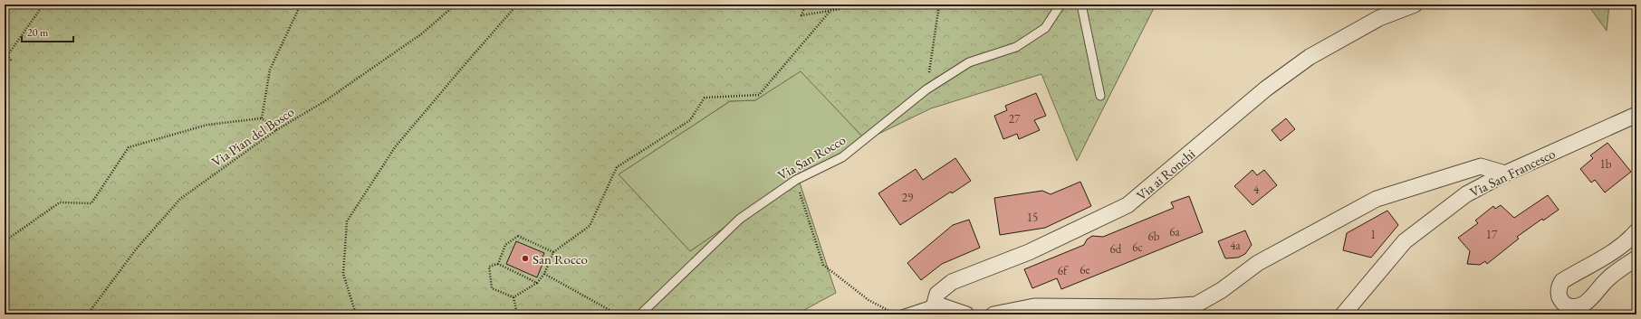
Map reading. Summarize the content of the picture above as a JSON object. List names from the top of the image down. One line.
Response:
{"streets":{"street":["Via San Francesco","Via ai Ronchi"],"lane":["Via San Rocco"],"path":["Via Pian del Bosco"]},"places":["San Rocco"],"house_numbers":["27","1b","4","29","15","6a","1","17","6b","4a","6c","6d","6e","6f"],"scale_bar":"20 m"}
